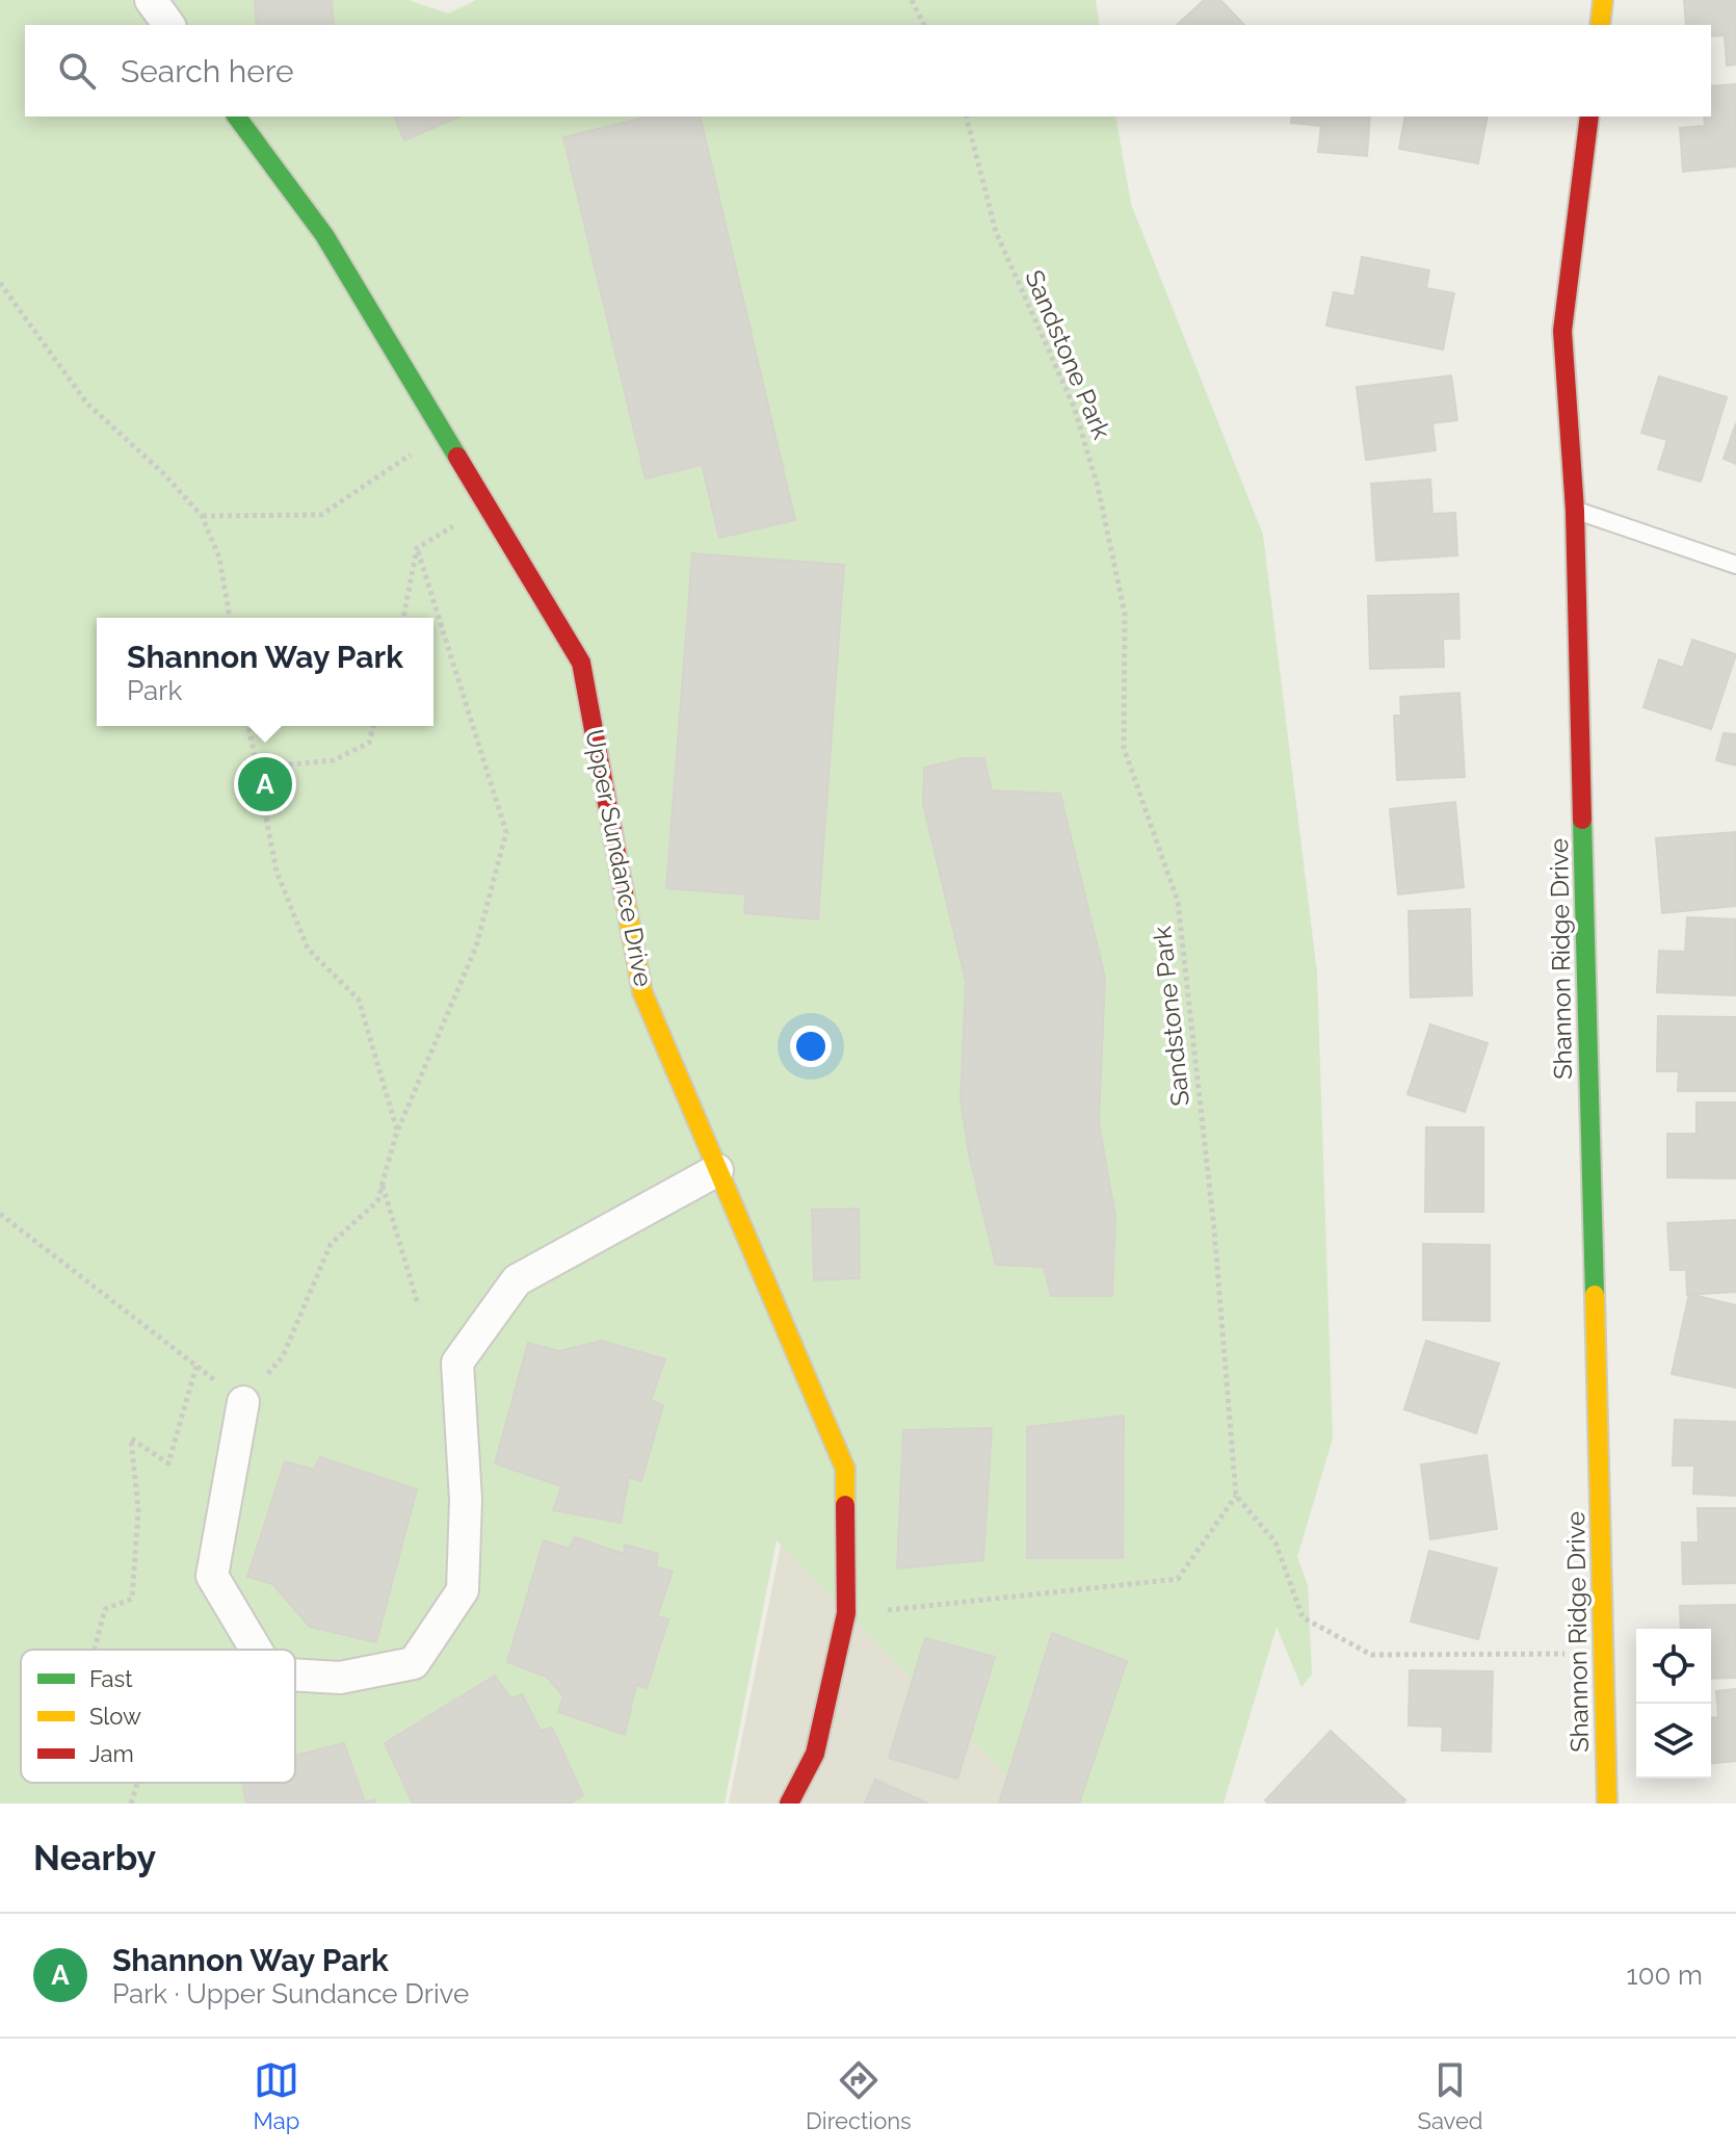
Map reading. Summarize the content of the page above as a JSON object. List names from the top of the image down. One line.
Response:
{"streets":{"street":["Upper Sundance Drive","Shannon Ridge Drive"],"path":["Sandstone Park"]},"legend":["Fast","Slow","Jam"],"page":{"search":"Search here","popup":["Shannon Way Park","Park"],"pins":"A","heading":"Nearby","list":[{"mark":"A","name":"Shannon Way Park","note":"Park · Upper Sundance Drive","value":"100 m"}],"nav":["Map","Directions","Saved"]}}
